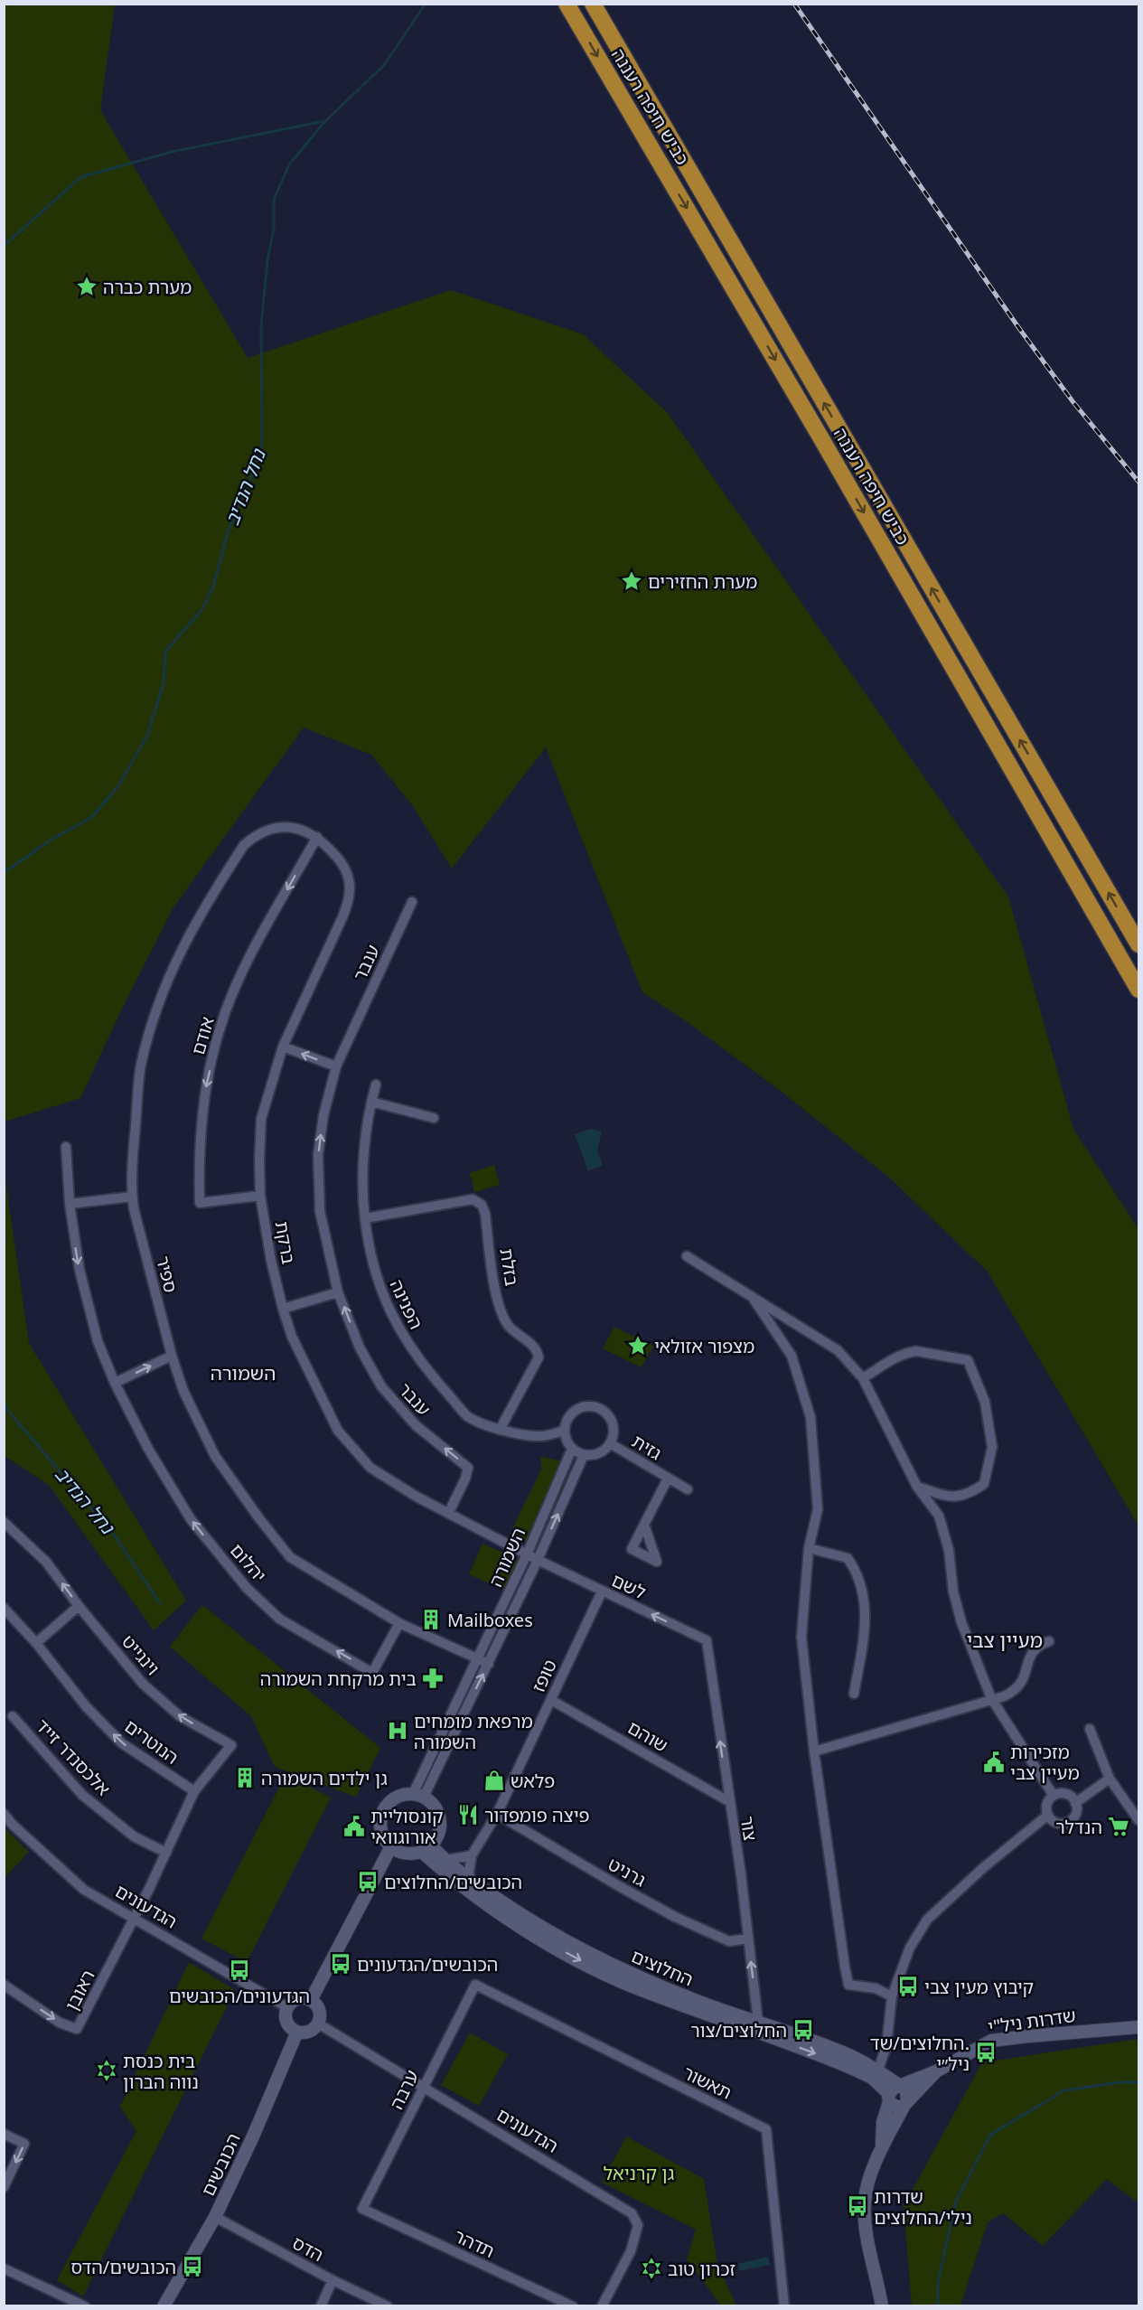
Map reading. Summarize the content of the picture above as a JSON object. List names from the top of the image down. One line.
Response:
{"streets":{"highway":["כביש חיפה רעננה"],"street":["ענבר","אודם","ברקת","בזלת","ספיר","הפנינה","גזית","השמורה","יהלום","לשם","וינגייט","טופז","שוהם","הנוטרים","אלכסנדר זייד","צור","גרניט","הגדעונים","החלוצים","ראובן","שדרות ניל\"י","תאשור","ערבה","הכובשים","תדהר","הדס"]},"crossings":[["ענבר","ברקת"],["אודם","ברקת"],["אודם","ספיר"],["ברקת","ספיר"],["ברקת","השמורה"],["ברקת","לשם"],["בזלת","הפנינה"],["ספיר","השמורה"],["ספיר","יהלום"],["הפנינה","גזית"],["הפנינה","השמורה"],["גזית","השמורה"],["השמורה","לשם"],["השמורה","החלוצים"],["לשם","טופז"],["לשם","צור"],["וינגייט","הנוטרים"],["טופז","שוהם"],["טופז","גרניט"],["טופז","החלוצים"],["שוהם","צור"],["צור","גרניט"],["צור","החלוצים"],["הגדעונים","ראובן"],["הגדעונים","ערבה"],["הגדעונים","הכובשים"],["החלוצים","שדרות ניל\"י"],["תאשור","ערבה"],["ערבה","תדהר"],["הכובשים","הדס"]],"one_way":["ענבר","אודם","לשם","וינגייט","הנוטרים","צור"],"districts":["השמורה","מעיין צבי"],"water":["נחל הנדיב"],"parks":["גן קרניאל"],"places":{"place":["מערת כברה","מערת החזירים","מצפור אזולאי"],"building":["Mailboxes","גן ילדים השמורה"],"pharmacy":["בית מרקחת השמורה"],"hospital":["מרפאת מומחים השמורה"],"public building":["מזכירות מעיין צבי","קונסוליית אורוגוואי"],"shop":["פלאש"],"restaurant":["פיצה פומפדור"],"supermarket":["הנדלר"],"bus stop":["הכובשים/החלוצים","הכובשים/הגדעונים","הגדעונים/הכובשים","קיבוץ מעין צבי","החלוצים/צור","החלוצים/שד. ניל״י","שדרות נילי/החלוצים","הכובשים/הדס"],"synagogue":["בית כנסת נווה הברון","זכרון טוב"]}}
